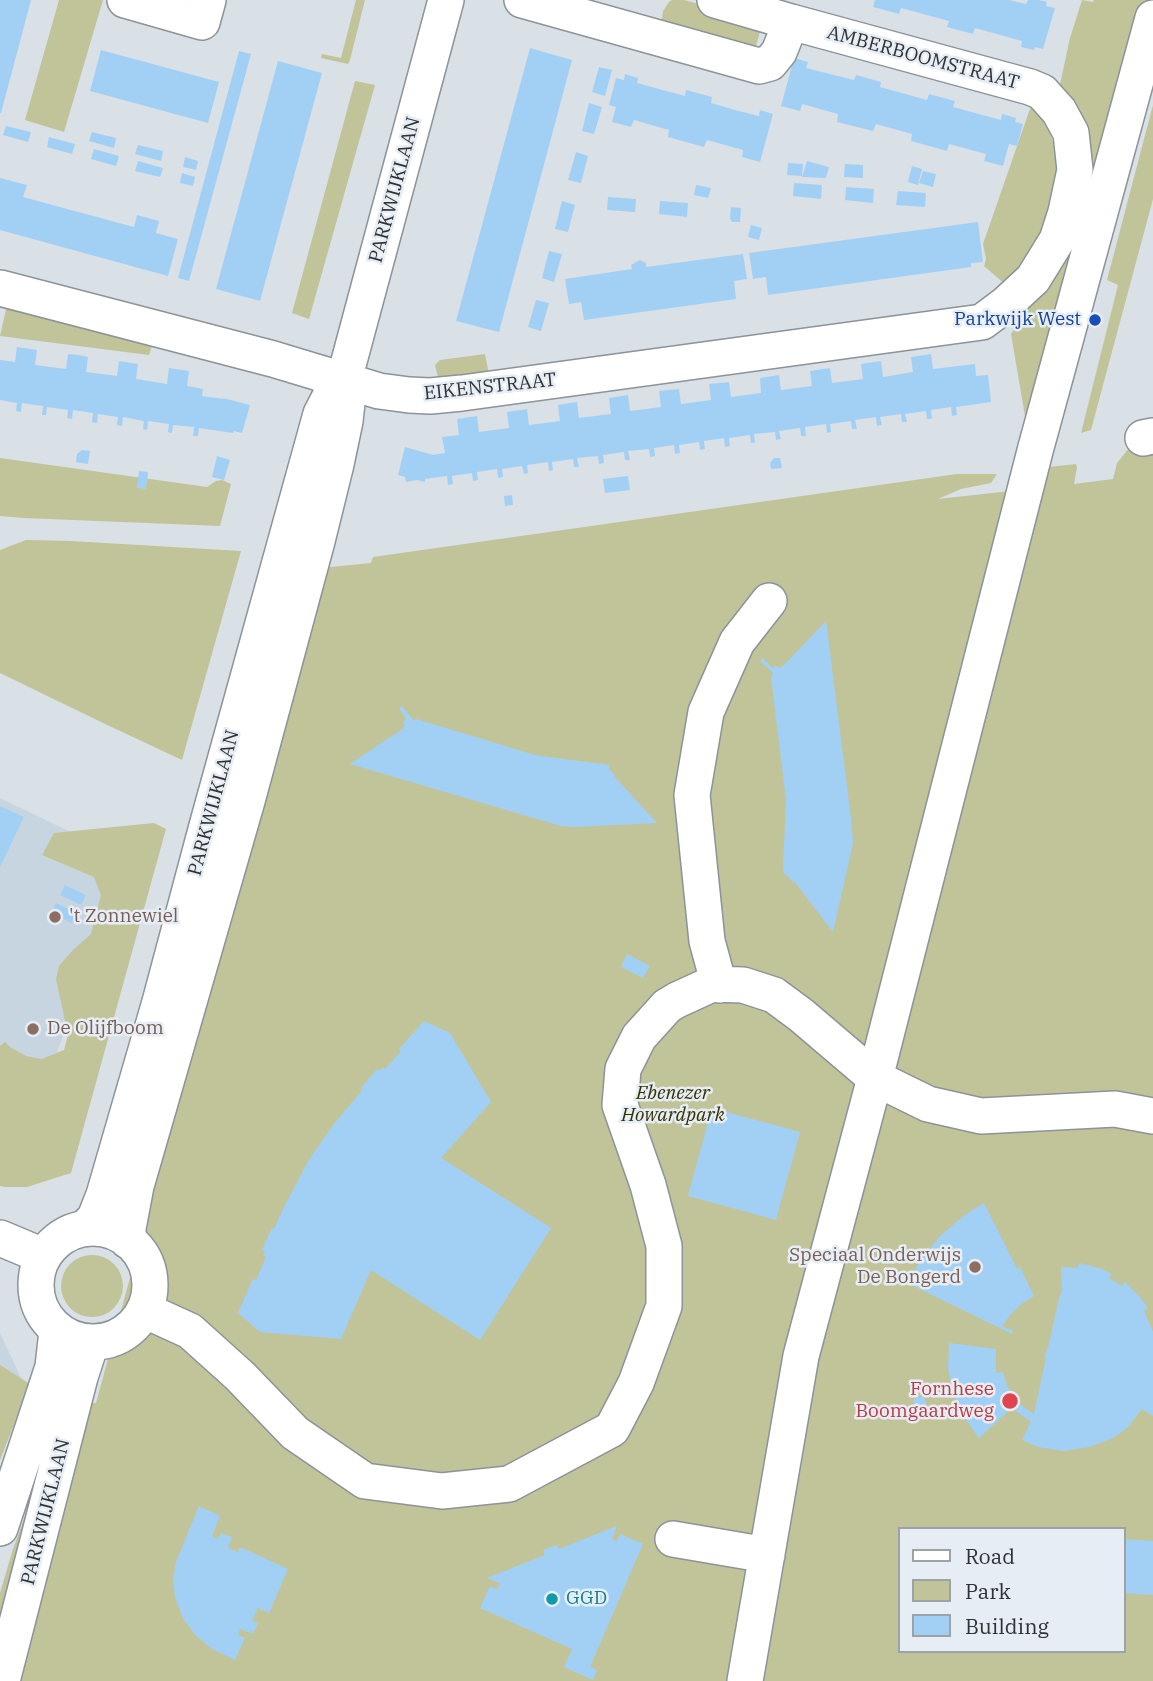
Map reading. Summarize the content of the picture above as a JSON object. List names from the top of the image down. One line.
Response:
{"streets":{"street":["AMBERBOOMSTRAAT","PARKWIJKLAAN","EIKENSTRAAT"]},"crossings":[["AMBERBOOMSTRAAT","EIKENSTRAAT"],["PARKWIJKLAAN","EIKENSTRAAT"]],"parks":["Ebenezer Howardpark"],"places":["Parkwijk West","'t Zonnewiel","De Olijfboom","Speciaal Onderwijs De Bongerd","Fornhese Boomgaardweg","GGD"],"legend":["Road","Park","Building"]}
